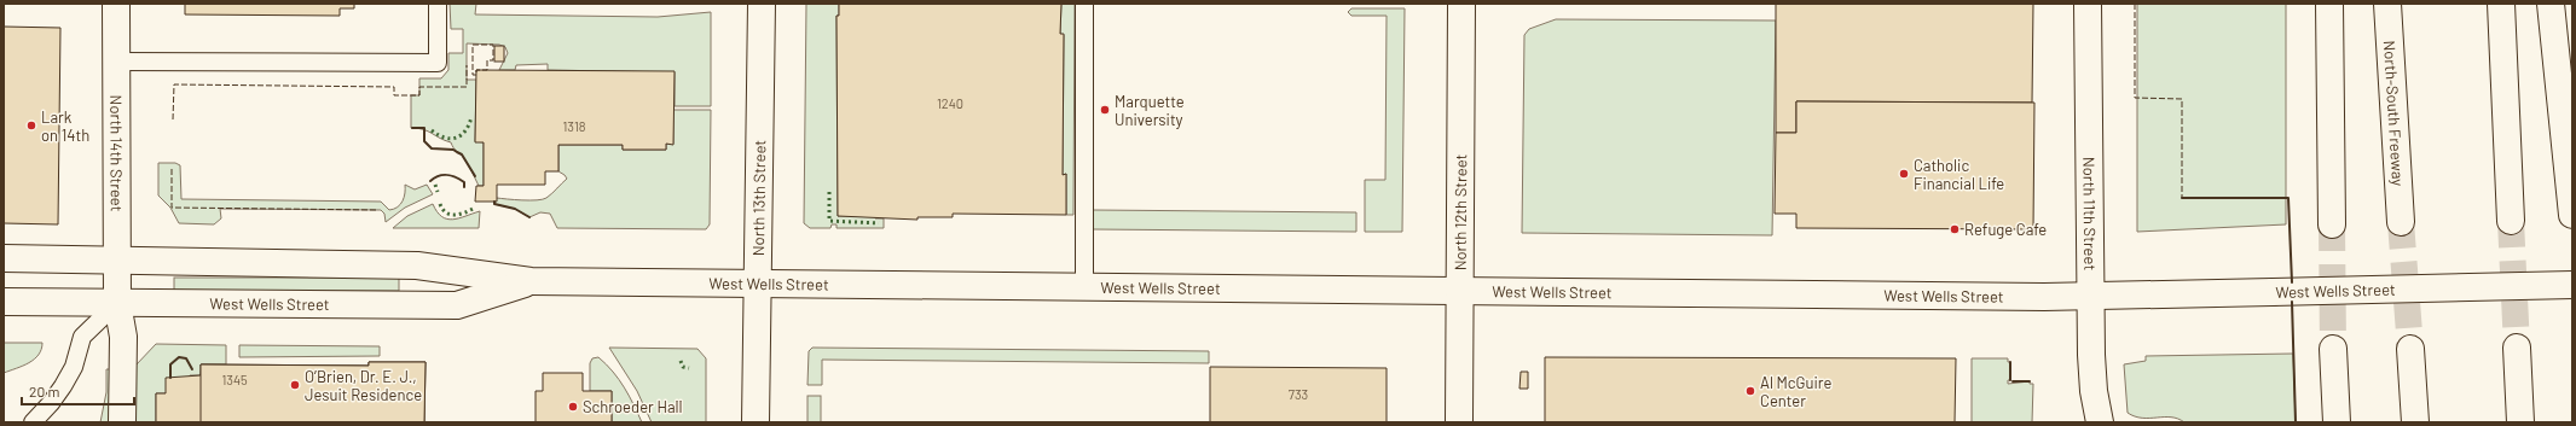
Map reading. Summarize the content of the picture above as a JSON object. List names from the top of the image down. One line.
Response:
{"streets":{"main road":["North-South Freeway","North 14th Street","North 13th Street","North 12th Street","North 11th Street","West Wells Street"]},"crossings":[["North 14th Street","West Wells Street"],["North 13th Street","West Wells Street"],["North 12th Street","West Wells Street"],["North 11th Street","West Wells Street"]],"places":["Marquette University","Lark on 14th","Catholic Financial Life","Refuge Cafe","O’Brien, Dr. E. J., Jesuit Residence","Al McGuire Center","Schroeder Hall"],"house_numbers":["1240","1318","1345","733"],"scale_bar":"20 m"}
